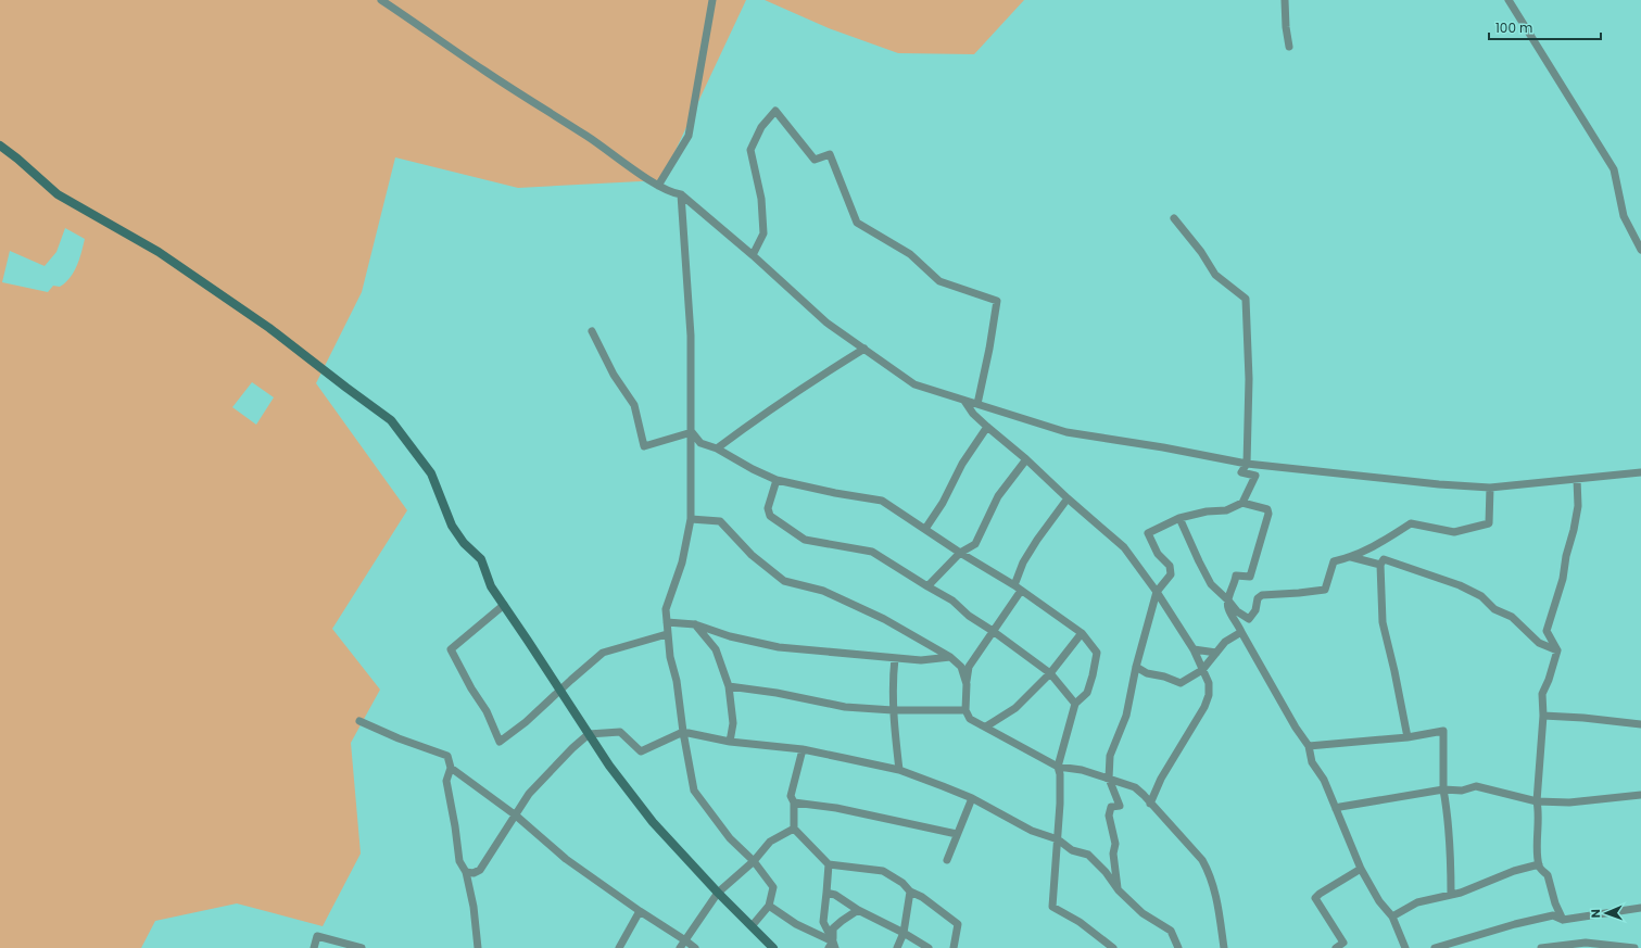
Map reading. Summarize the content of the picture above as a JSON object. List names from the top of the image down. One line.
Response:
{"scale_bar":"100 m","north":"left"}
